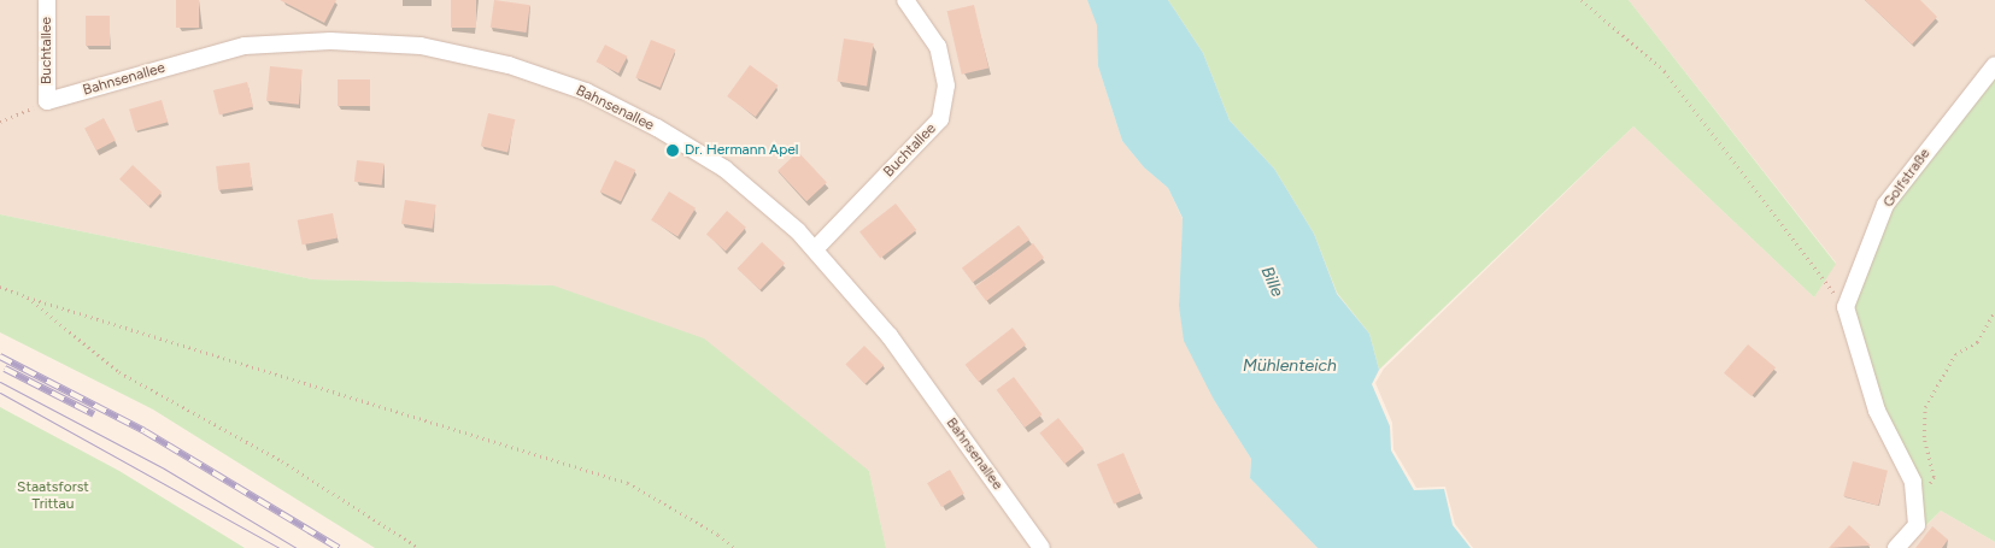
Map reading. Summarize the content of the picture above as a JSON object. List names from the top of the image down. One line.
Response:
{"streets":{"street":["Buchtallee","Bahnsenallee","Golfstraße"]},"crossings":[["Buchtallee","Bahnsenallee"]],"water":["Bille","Mühlenteich"],"parks":["Staatsforst Trittau"],"places":["Dr. Hermann Apel"]}
